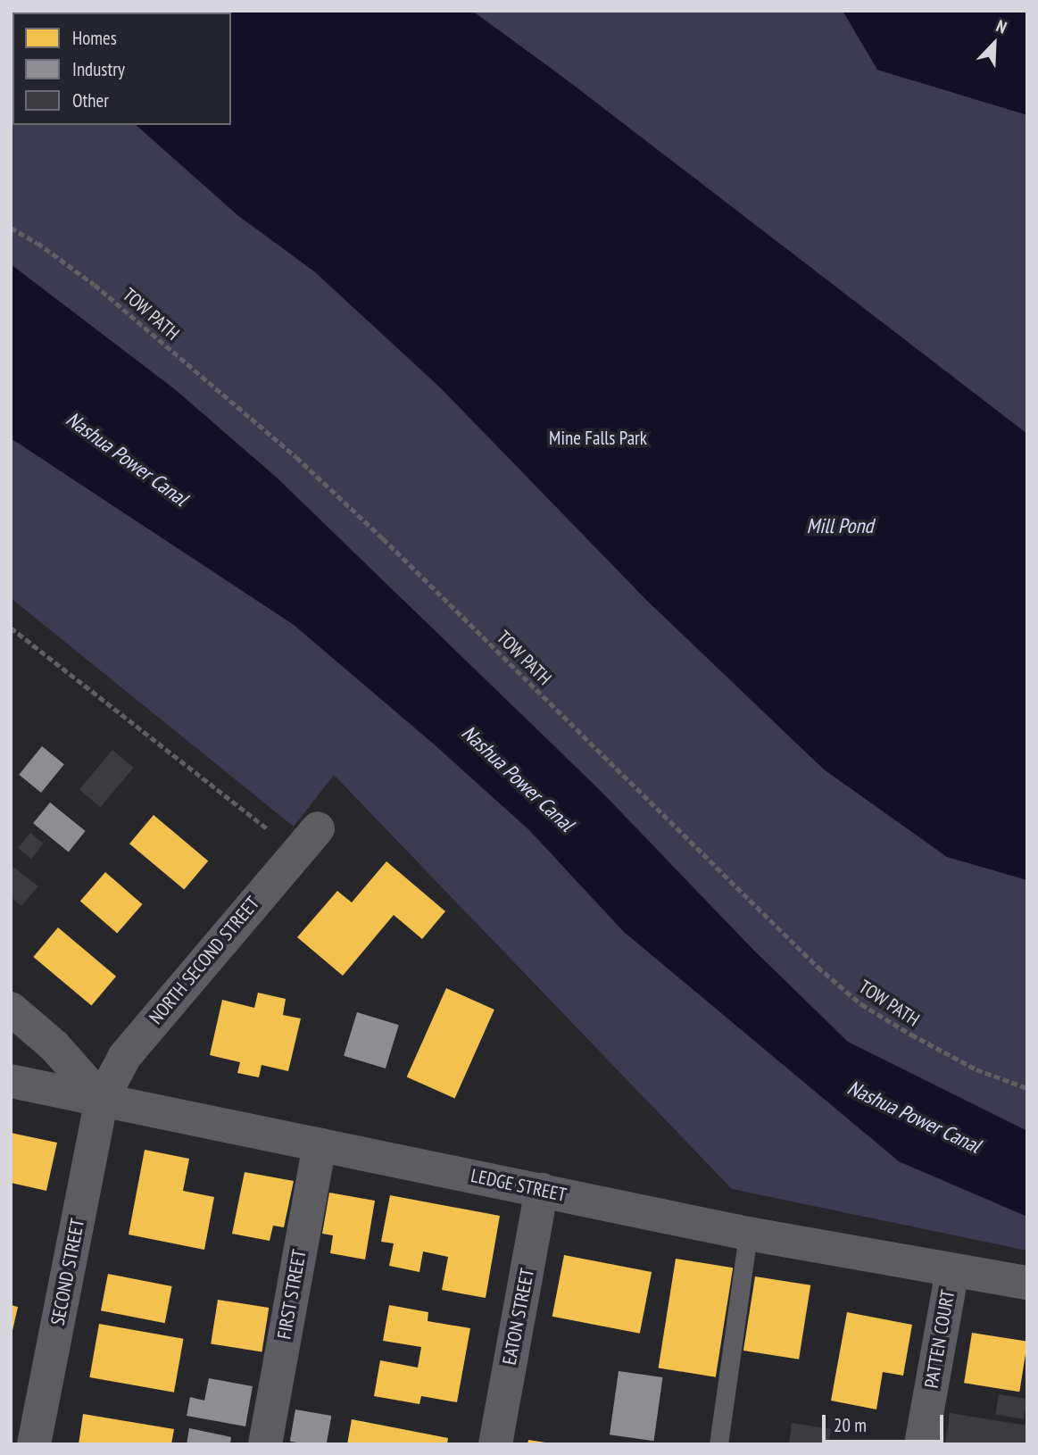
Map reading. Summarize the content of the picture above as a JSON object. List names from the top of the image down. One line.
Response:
{"streets":{"street":["NORTH SECOND STREET","LEDGE STREET","SECOND STREET","FIRST STREET","EATON STREET","PATTEN COURT"],"path":["TOW PATH"]},"crossings":[["NORTH SECOND STREET","LEDGE STREET"],["NORTH SECOND STREET","SECOND STREET"],["LEDGE STREET","SECOND STREET"],["LEDGE STREET","FIRST STREET"],["LEDGE STREET","EATON STREET"],["LEDGE STREET","PATTEN COURT"]],"water":["Nashua Power Canal","Mill Pond"],"parks":["Mine Falls Park"],"legend":["Homes","Industry","Other"],"scale_bar":"20 m","north":"top right"}
